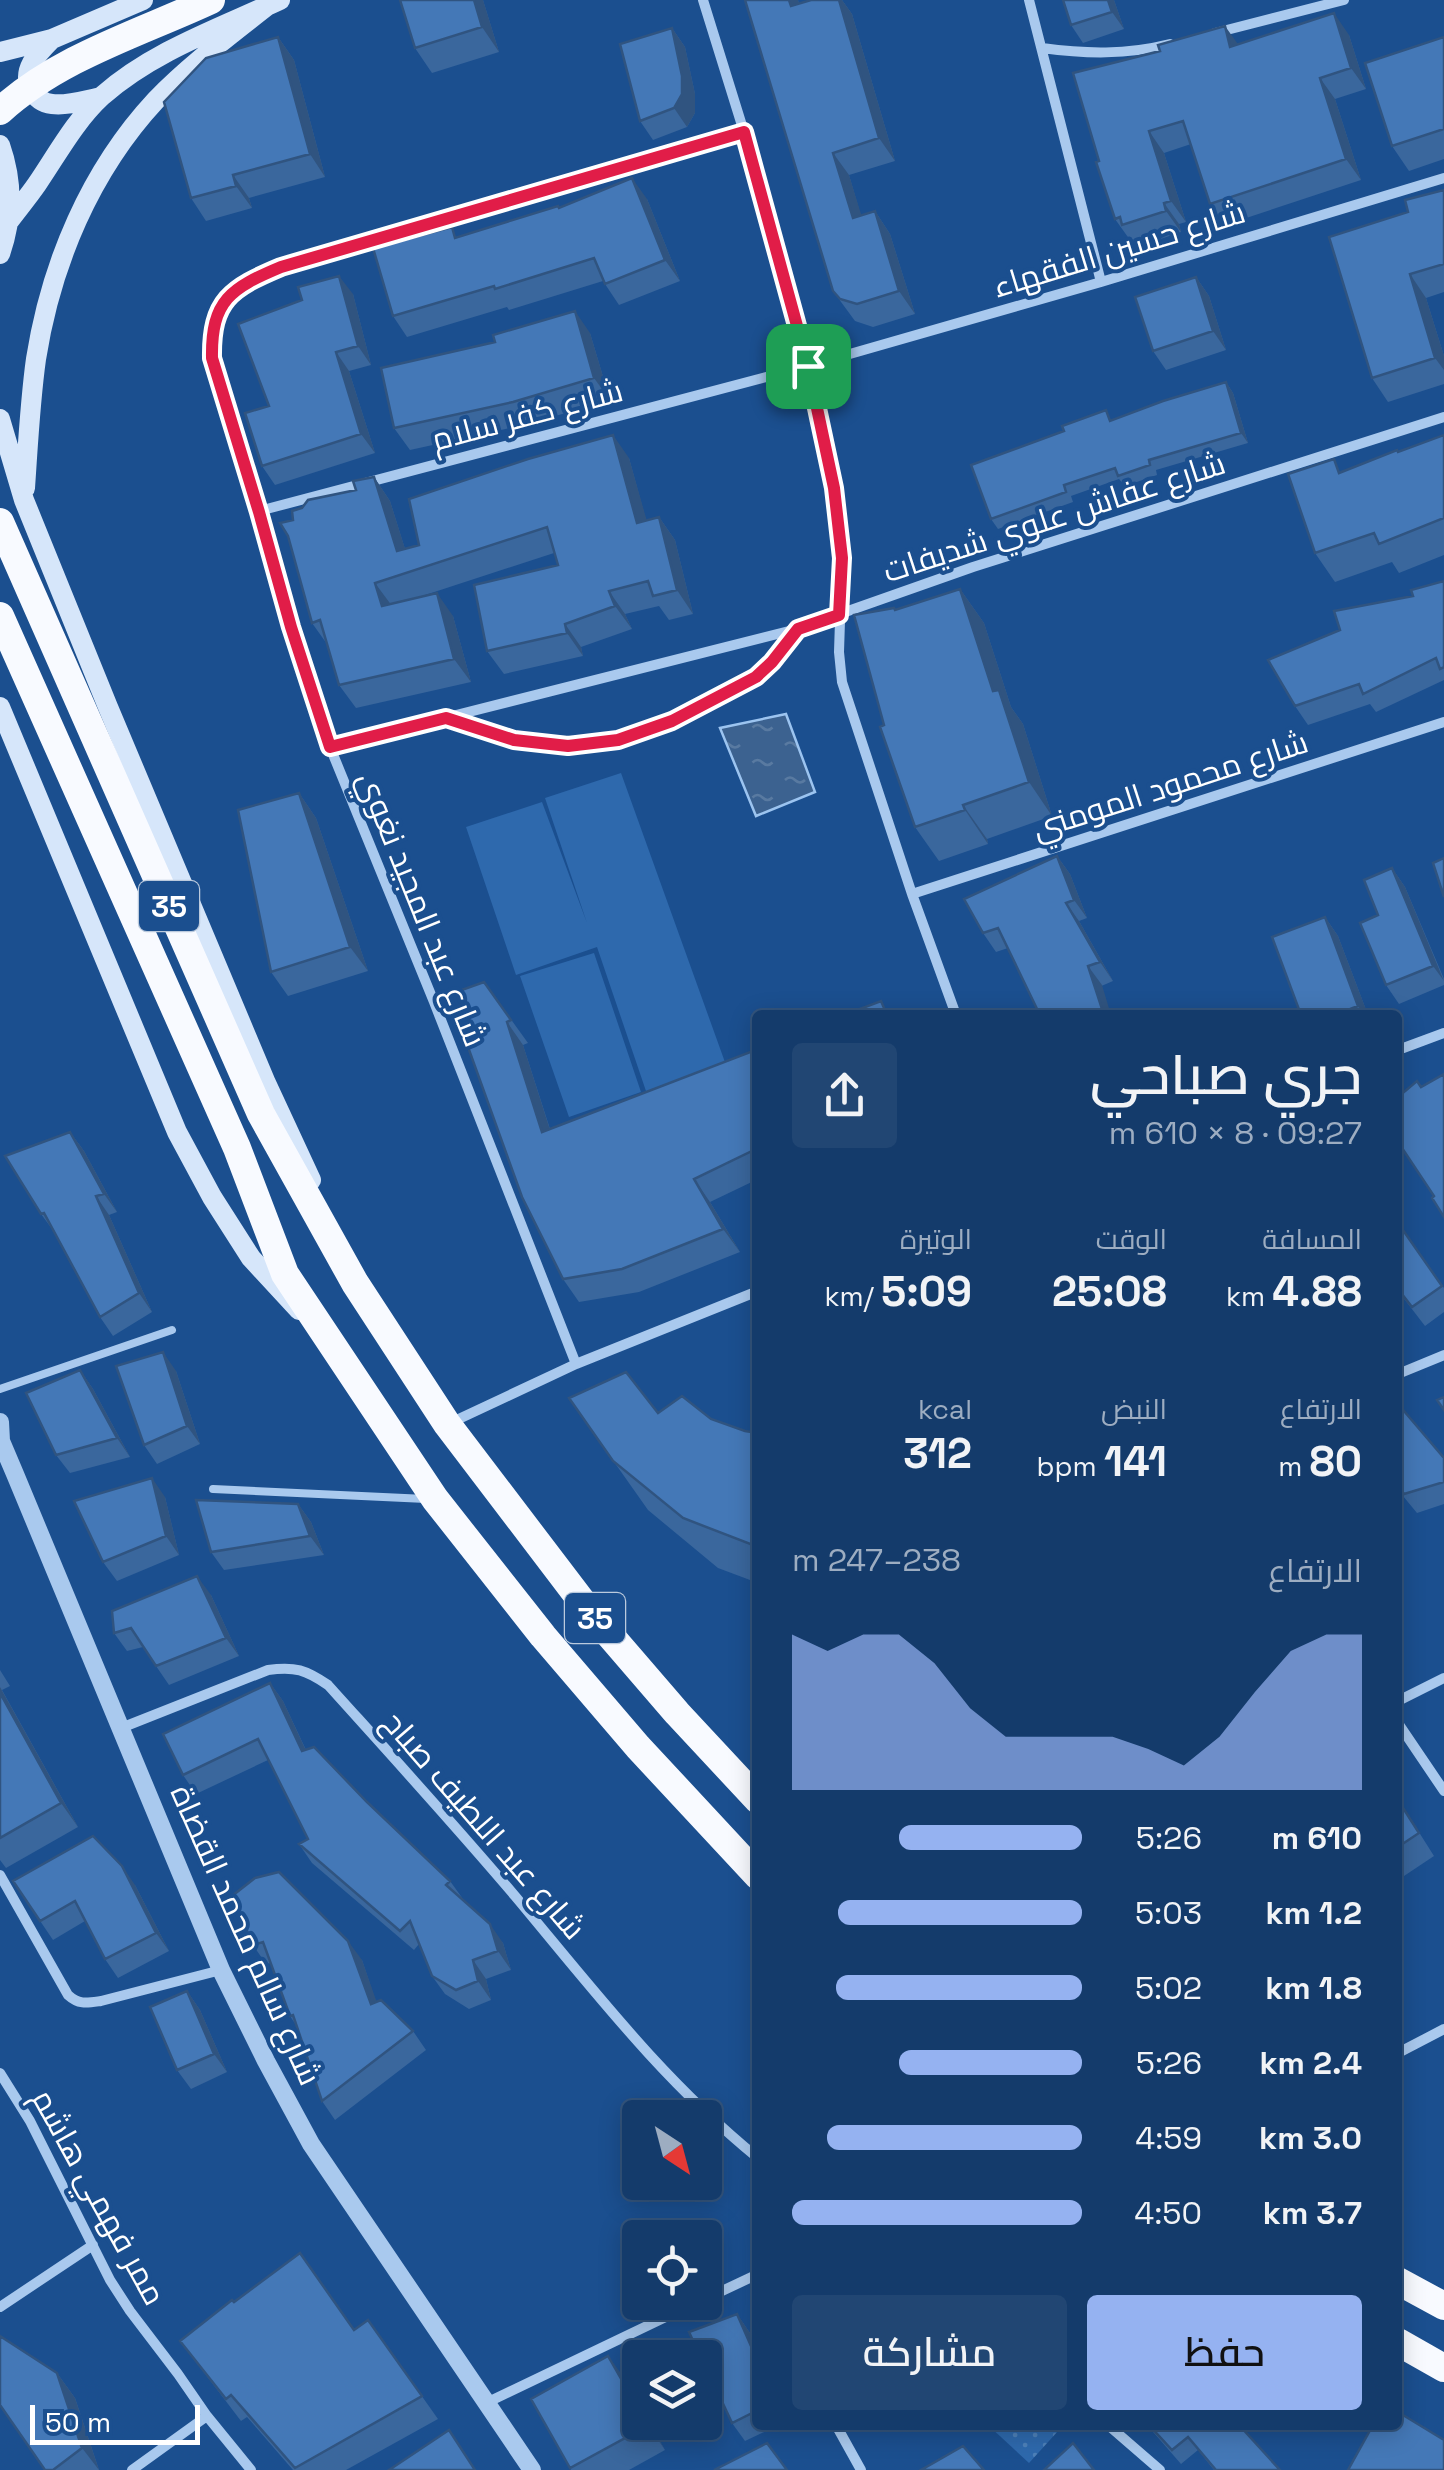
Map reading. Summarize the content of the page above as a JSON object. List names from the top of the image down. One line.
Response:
{"streets":{"highway":["35"],"street":["شارع حسين الفقهاء","شارع كفر سلام","شارع عفاش علوي شديفات","شارع محمود المومني","شارع عبد المجيد نغوي","شارع عبد اللطيف صباح","شارع سالم محمد القضاة","ممر فهمي هاشم"]},"crossings":[["شارع حسين الفقهاء","شارع كفر سلام"],["شارع كفر سلام","شارع عبد المجيد نغوي"],["شارع عفاش علوي شديفات","شارع عبد المجيد نغوي"],["شارع عبد اللطيف صباح","شارع سالم محمد القضاة"]],"scale_bar":"50 m","north":"bottom right","page":{"heading":["جري صباحي","09:27 · 8 × 610 m"],"stats":[["المسافة","4.88 km"],["الوقت","25:08"],["الوتيرة","5:09 /km"],["الارتفاع","80 m"],["النبض","141 bpm"],["kcal","312"]],"chart":["الارتفاع","238–247 m"],"list":[{"name":"610 m","note":"5:26"},{"name":"1.2 km","note":"5:03"},{"name":"1.8 km","note":"5:02"},{"name":"2.4 km","note":"5:26"},{"name":"3.0 km","note":"4:59"},{"name":"3.7 km","note":"4:50"}],"buttons":["حفظ","مشاركة"],"scale":"50 m"}}
